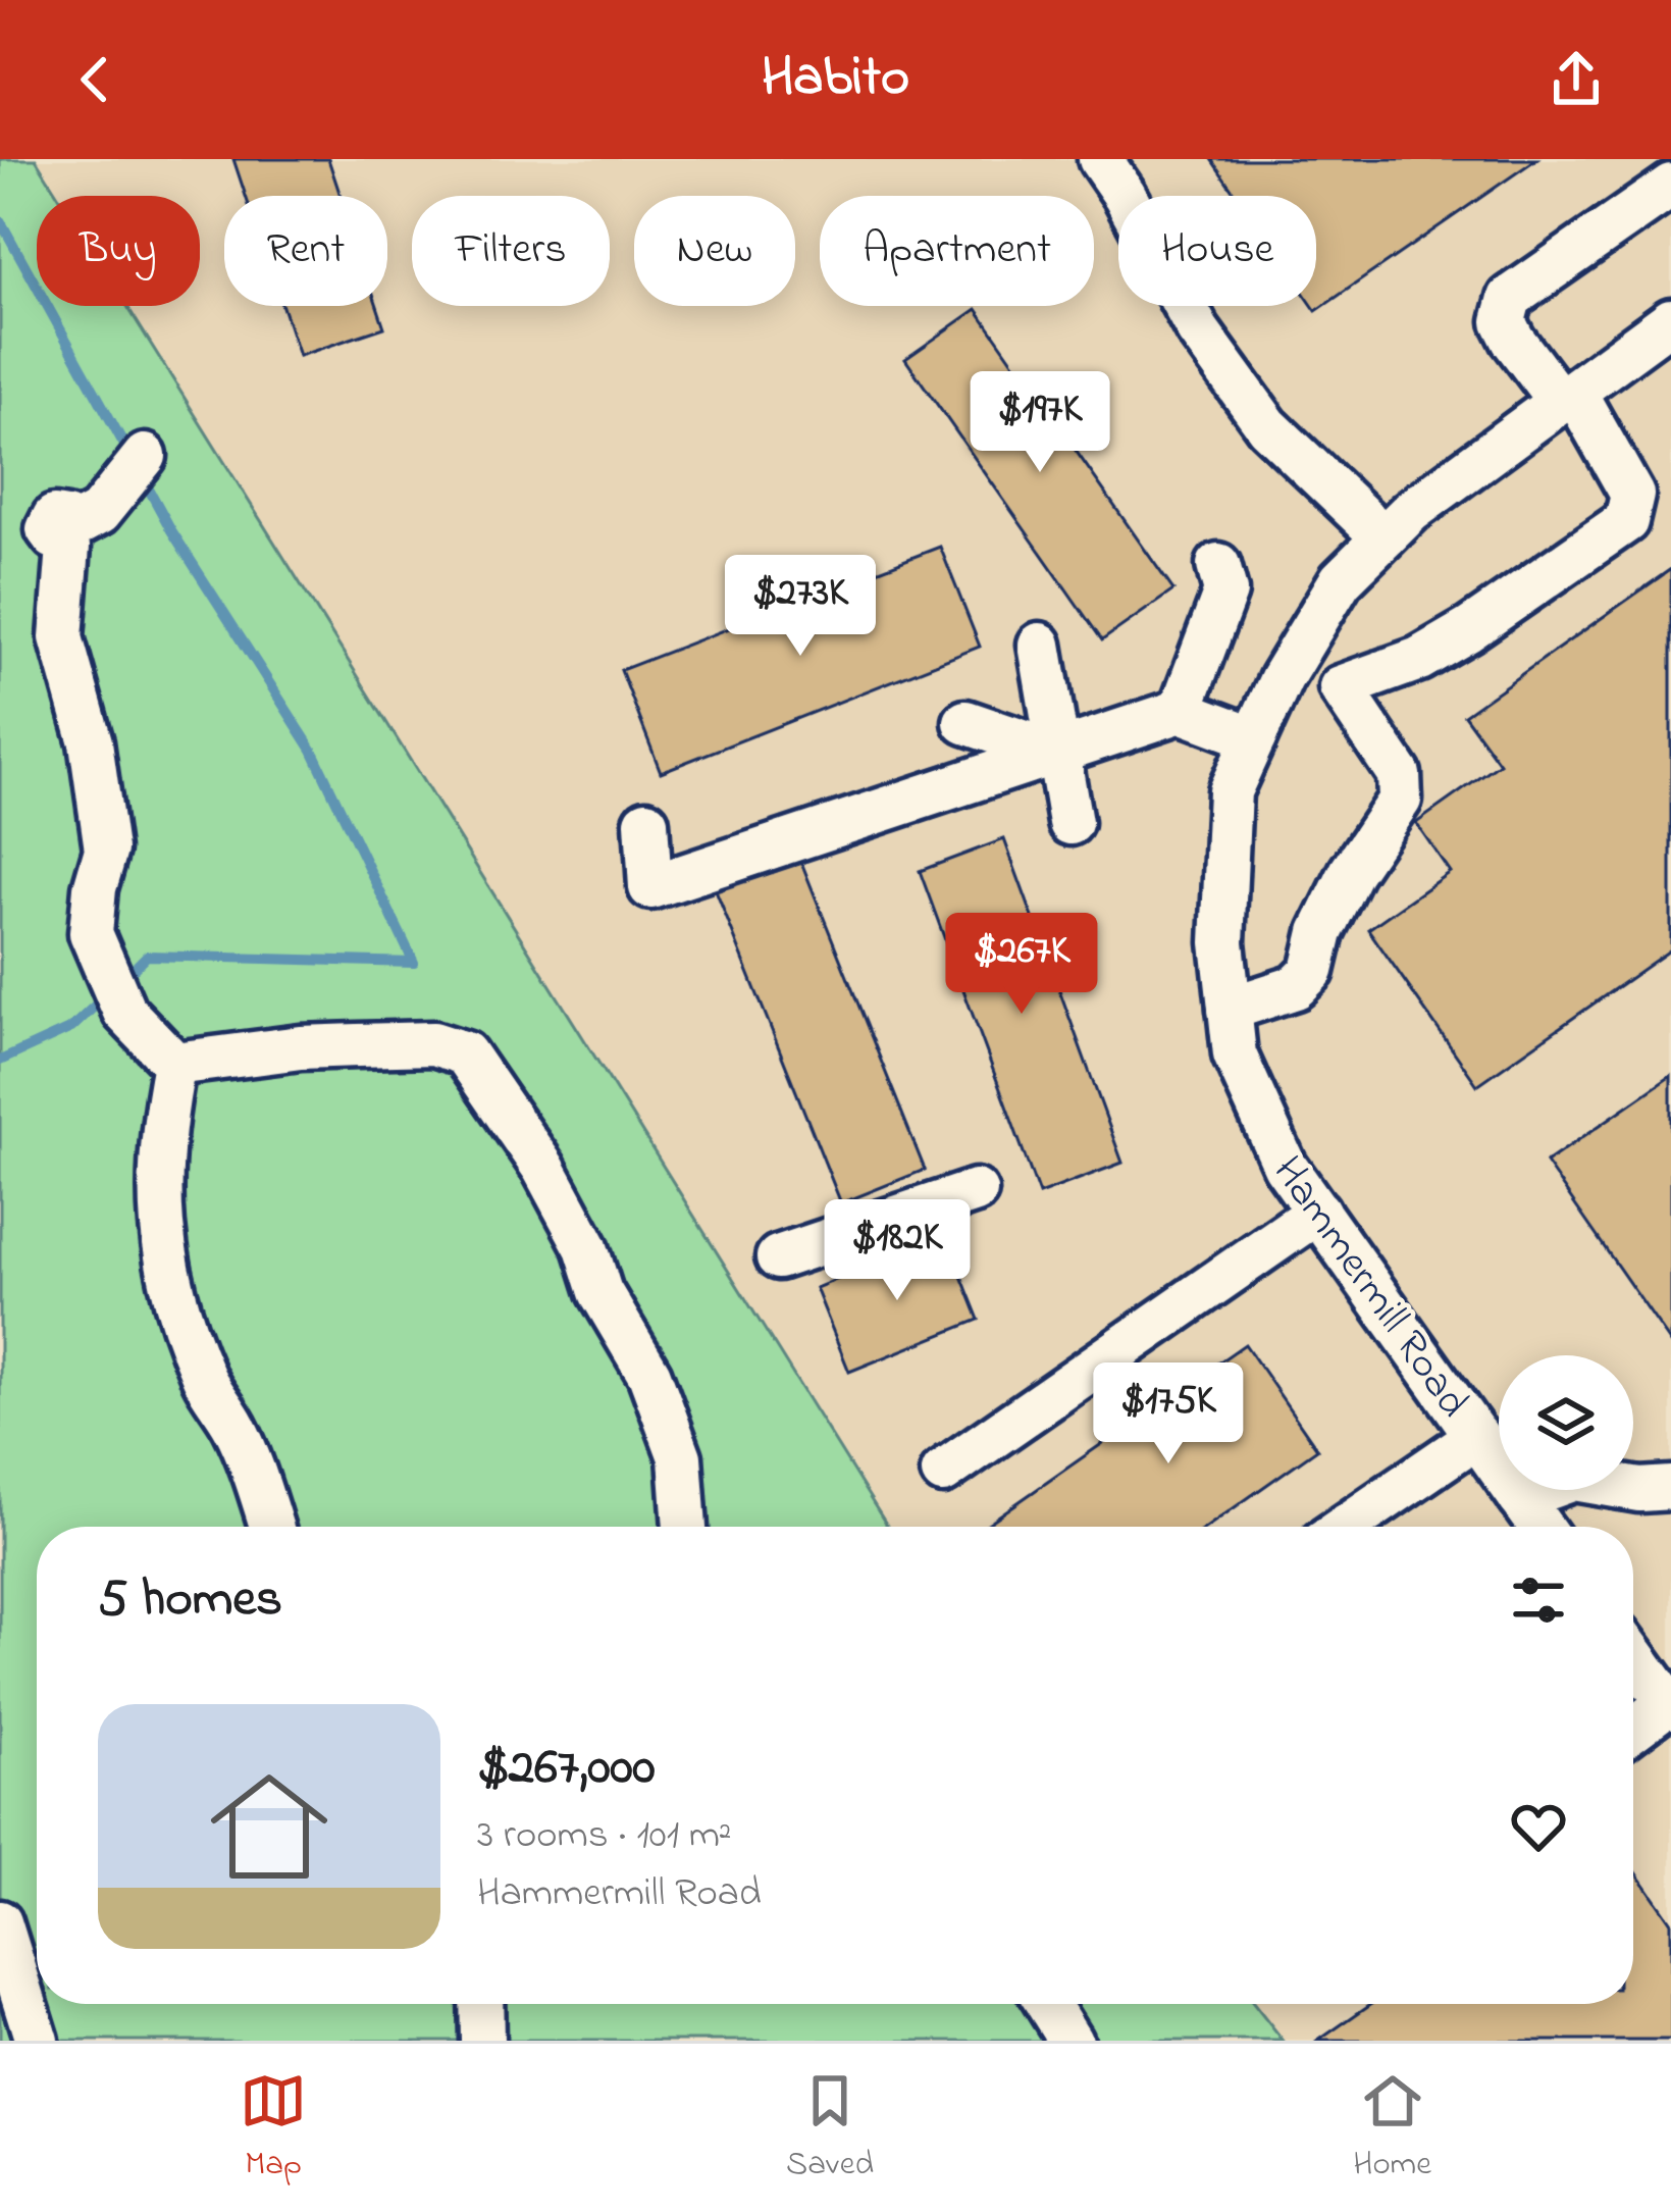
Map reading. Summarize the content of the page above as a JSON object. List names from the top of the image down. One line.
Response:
{"streets":{"street":["Hammermill Road"]},"page":{"header":"Habito","chip":["Buy","Rent","Filters","New","Apartment","House"],"price":["$197K","$273K","$267K","$182K","$175K"],"heading":"5 homes","list":[{"name":"$267,000","note":"3 rooms · 101 m² · Hammermill Road"}],"tabs":["Map","Saved","Home"]}}
